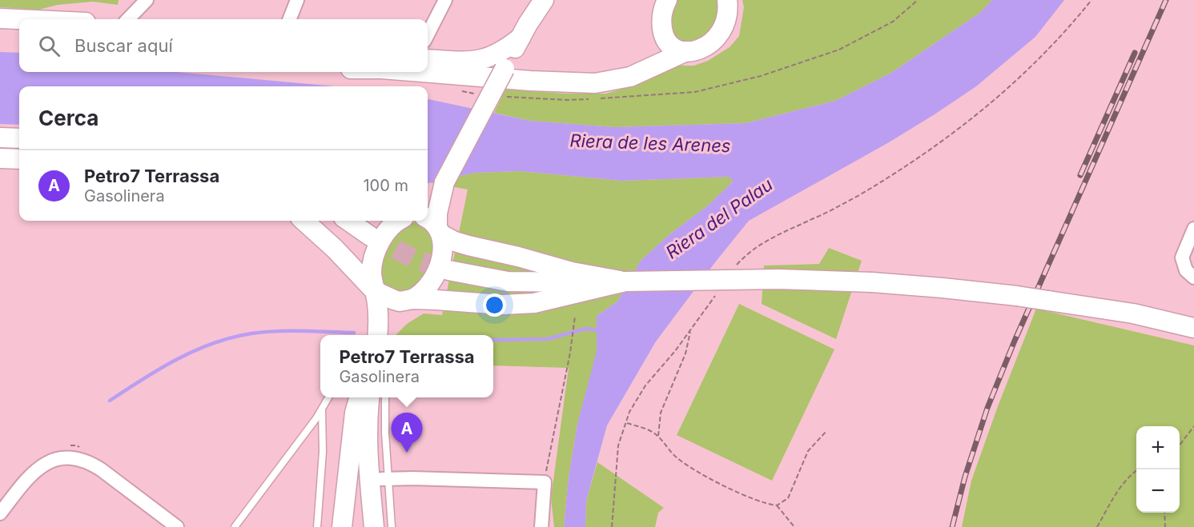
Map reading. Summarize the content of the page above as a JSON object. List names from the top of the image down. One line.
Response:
{"water":["Riera de les Arenes","Riera del Palau"],"page":{"search":"Buscar aquí","heading":"Cerca","list":[{"mark":"A","name":"Petro7 Terrassa","note":"Gasolinera","value":"100 m"}],"popup":["Petro7 Terrassa","Gasolinera"],"pins":"A","map_buttons":["+","−"]}}
